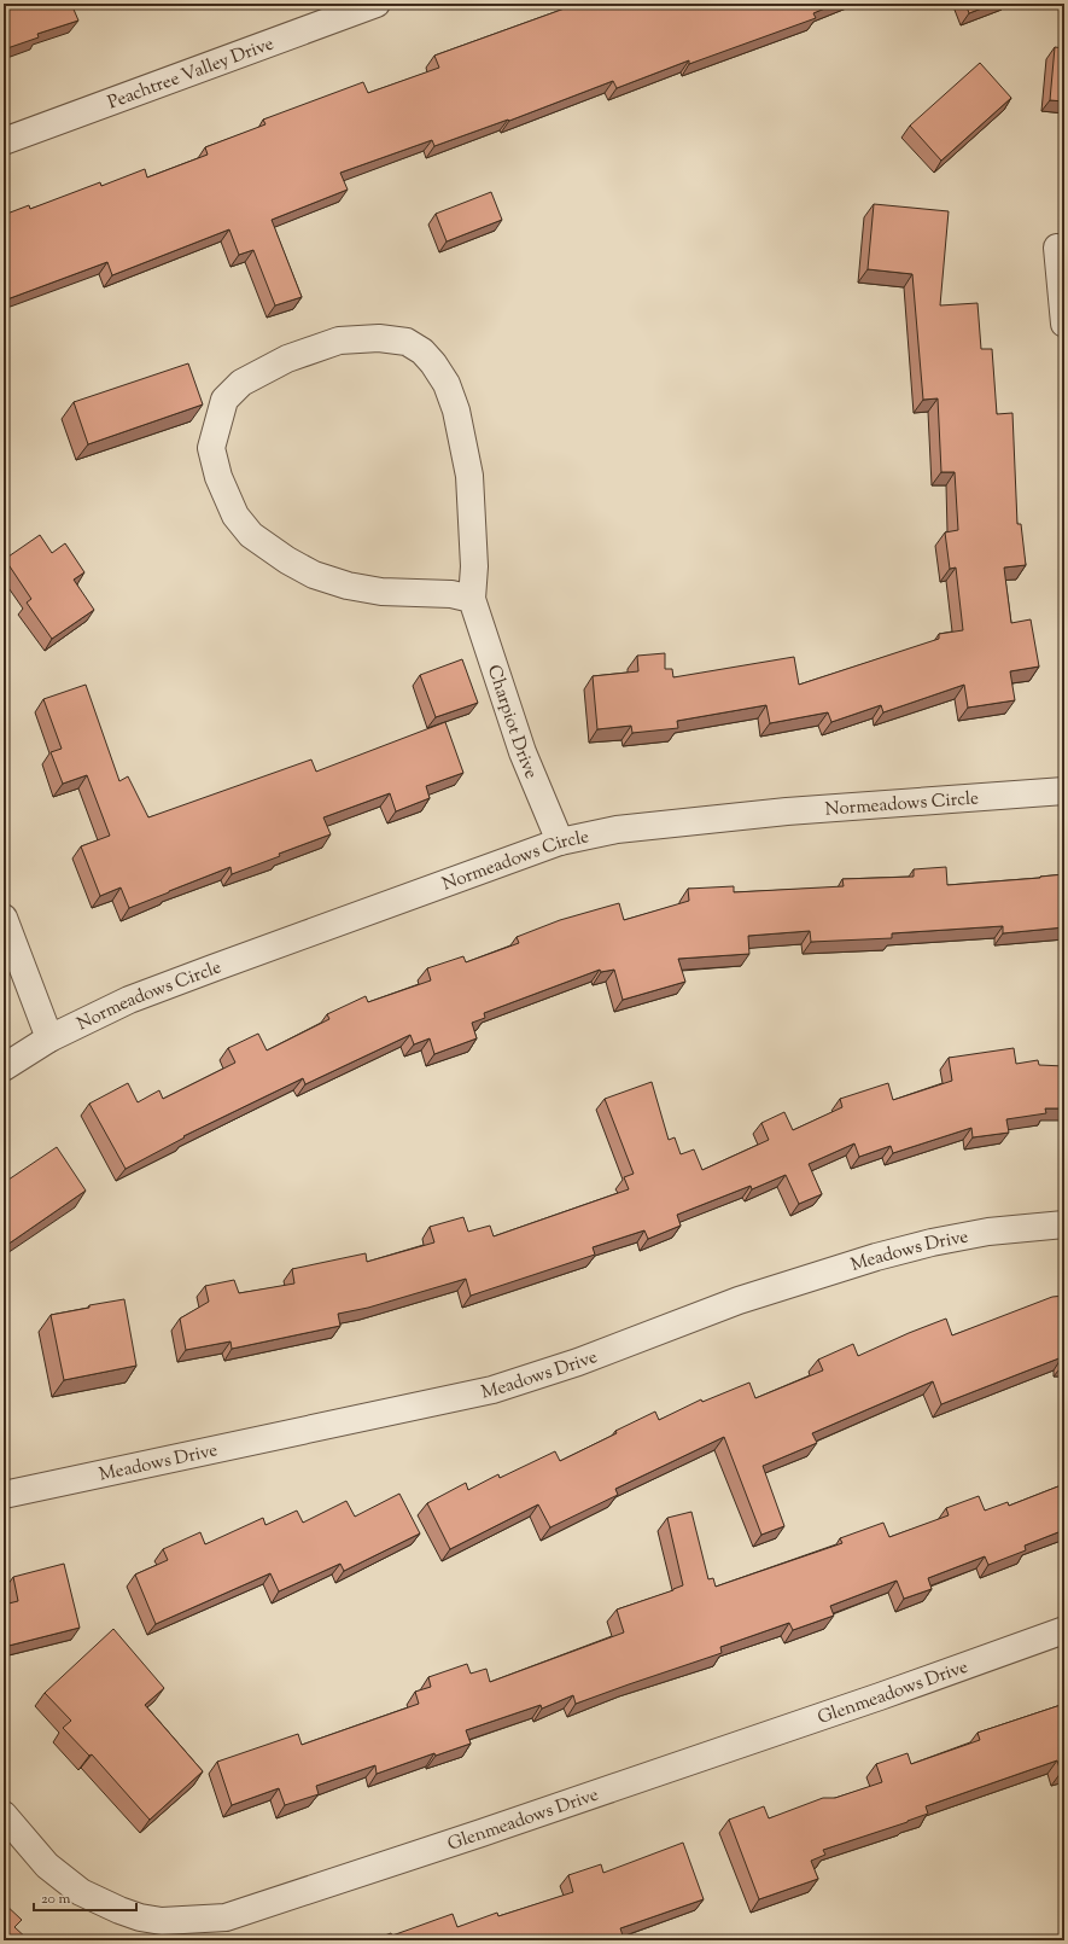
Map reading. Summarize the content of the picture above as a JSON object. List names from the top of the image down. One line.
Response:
{"streets":{"street":["Peachtree Valley Drive","Charpiot Drive","Normeadows Circle","Meadows Drive","Glenmeadows Drive"]},"crossings":[["Charpiot Drive","Normeadows Circle"]],"scale_bar":"20 m"}
